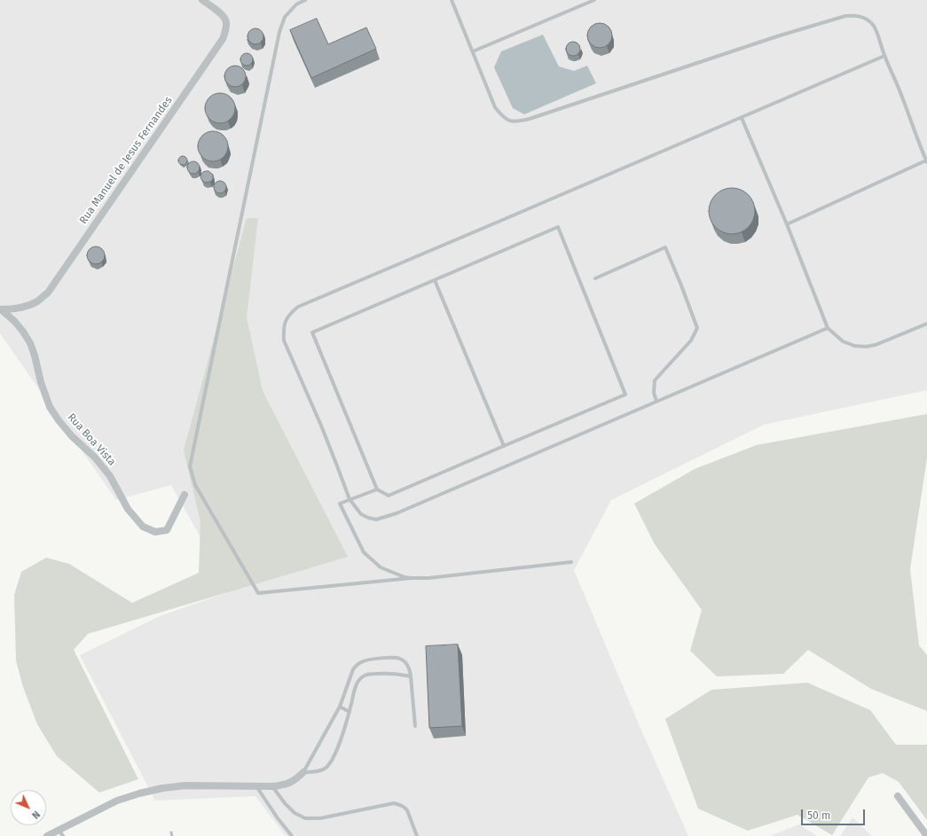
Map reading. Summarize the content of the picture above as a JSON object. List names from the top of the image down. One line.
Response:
{"streets":{"street":["Rua Manuel de Jesus Fernandes","Rua Boa Vista"]},"crossings":[["Rua Manuel de Jesus Fernandes","Rua Boa Vista"]],"scale_bar":"50 m","north":"bottom right"}
